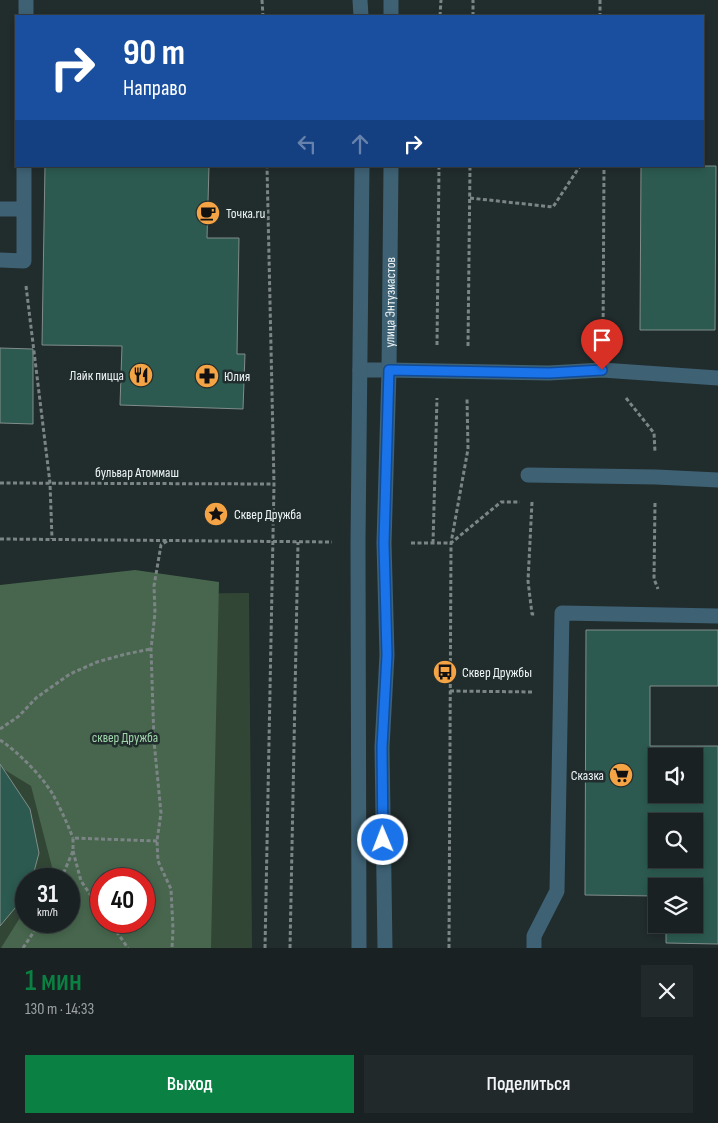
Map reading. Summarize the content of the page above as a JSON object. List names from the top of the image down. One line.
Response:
{"streets":{"street":["улица Энтузиастов"],"path":["бульвар Атоммаш"]},"parks":["сквер Дружба"],"places":{"cafe":["Точка.ru"],"restaurant":["Лайк пицца"],"pharmacy":["Юлия"],"place":["Сквер Дружба"],"bus stop":["Сквер Дружбы"],"supermarket":["Сказка"]},"page":{"turn":["90 m","Направо"],"speed":"31 km/h","limit":"40","heading":["1 мин","130 m · 14:33"],"buttons":["Выход","Поделиться"]}}
